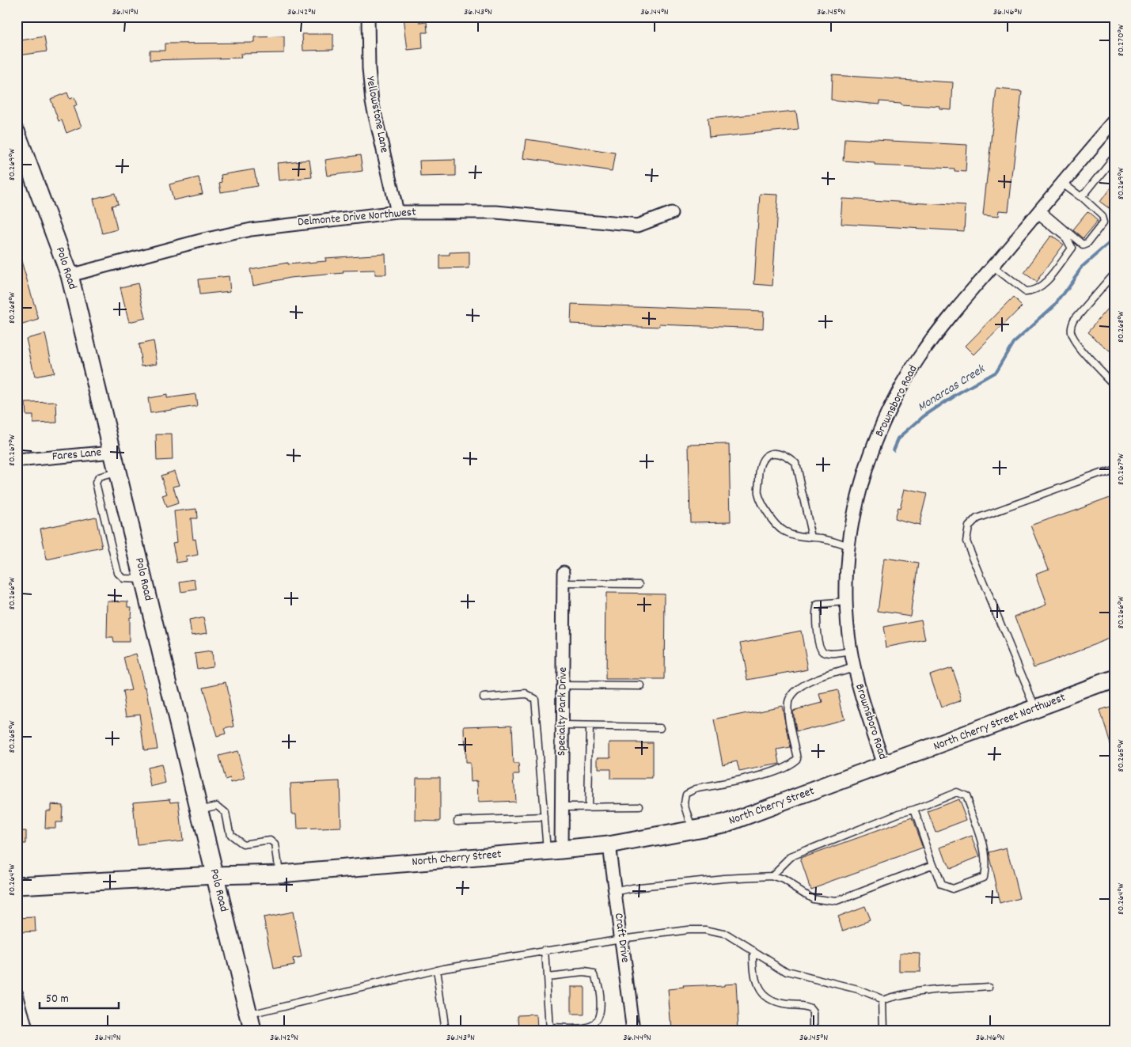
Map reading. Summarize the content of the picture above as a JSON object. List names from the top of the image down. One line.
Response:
{"streets":{"main road":["Polo Road","North Cherry Street Northwest","North Cherry Street"],"street":["Yellowstone Lane","Delmonte Drive Northwest","Brownsboro Road","Fares Lane","Specialty Park Drive","Craft Drive"]},"crossings":[["Yellowstone Lane","Delmonte Drive Northwest"],["Delmonte Drive Northwest","Polo Road"],["Polo Road","Fares Lane"],["Polo Road","North Cherry Street"],["Brownsboro Road","North Cherry Street Northwest"],["Brownsboro Road","North Cherry Street"],["Specialty Park Drive","North Cherry Street"],["North Cherry Street Northwest","North Cherry Street"],["North Cherry Street","Craft Drive"]],"water":["Monarcas Creek"],"scale_bar":"50 m","coordinates":["36.141°N","36.142°N","36.143°N","36.144°N","36.145°N","36.146°N","80.270°W","80.269°W","80.268°W","80.267°W","80.266°W","80.265°W","80.264°W"]}
